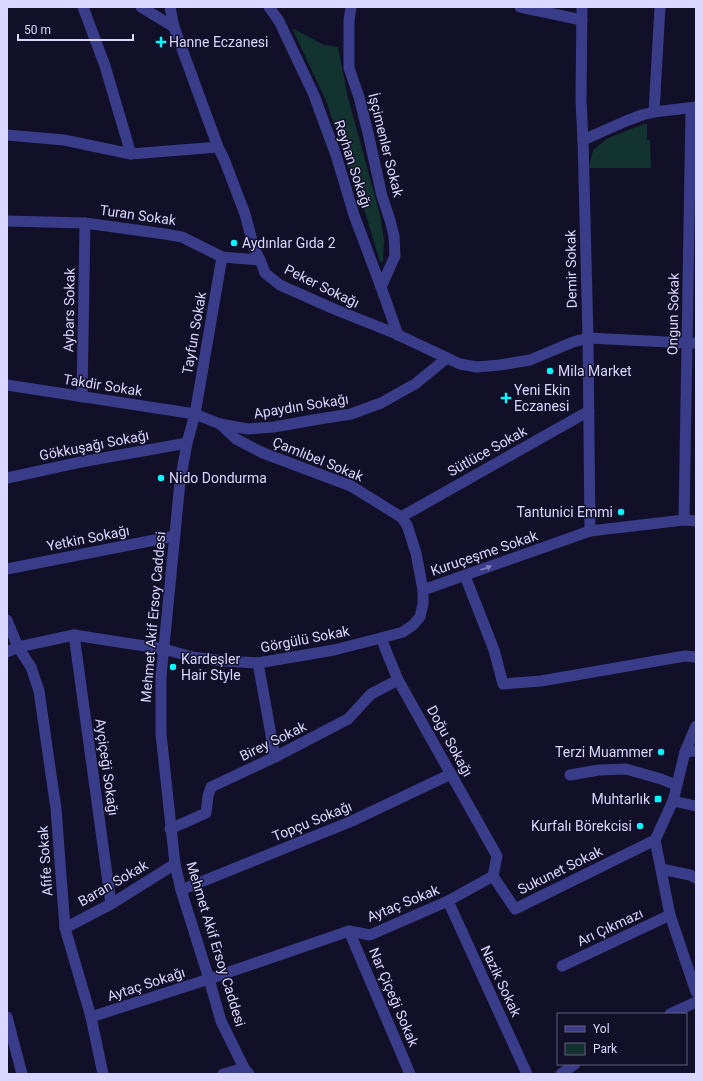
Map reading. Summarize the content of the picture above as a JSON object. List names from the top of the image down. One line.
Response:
{"streets":{"street":["İşçimenler Sokak","Reyhan Sokağı","Turan Sokak","Demir Sokak","Peker Sokağı","Aybars Sokak","Ongun Sokak","Tayfun Sokak","Takdir Sokak","Apaydın Sokağı","Gökkuşağı Sokağı","Sütlüce Sokak","Çamlıbel Sokak","Yetkin Sokağı","Kuruçeşme Sokak","Mehmet Akif Ersoy Caddesi","Görgülü Sokak","Birey Sokak","Doğu Sokağı","Ayçiçeği Sokağı","Topçu Sokağı","Afife Sokak","Sukunet Sokak","Baran Sokak","Aytaç Sokak","Arı Çıkmazı","Nazik Sokak","Aytaç Sokağı","Nar Çiçeği Sokak"]},"crossings":[["İşçimenler Sokak","Reyhan Sokağı"],["Reyhan Sokağı","Peker Sokağı"],["Turan Sokak","Peker Sokağı"],["Turan Sokak","Aybars Sokak"],["Turan Sokak","Tayfun Sokak"],["Demir Sokak","Peker Sokağı"],["Demir Sokak","Sütlüce Sokak"],["Demir Sokak","Kuruçeşme Sokak"],["Peker Sokağı","Ongun Sokak"],["Peker Sokağı","Apaydın Sokağı"],["Aybars Sokak","Takdir Sokak"],["Ongun Sokak","Kuruçeşme Sokak"],["Tayfun Sokak","Takdir Sokak"],["Tayfun Sokak","Apaydın Sokağı"],["Tayfun Sokak","Mehmet Akif Ersoy Caddesi"],["Takdir Sokak","Apaydın Sokağı"],["Takdir Sokak","Mehmet Akif Ersoy Caddesi"],["Apaydın Sokağı","Çamlıbel Sokak"],["Apaydın Sokağı","Mehmet Akif Ersoy Caddesi"],["Gökkuşağı Sokağı","Mehmet Akif Ersoy Caddesi"],["Sütlüce Sokak","Çamlıbel Sokak"],["Yetkin Sokağı","Mehmet Akif Ersoy Caddesi"],["Mehmet Akif Ersoy Caddesi","Görgülü Sokak"],["Mehmet Akif Ersoy Caddesi","Birey Sokak"],["Mehmet Akif Ersoy Caddesi","Topçu Sokağı"],["Mehmet Akif Ersoy Caddesi","Baran Sokak"],["Mehmet Akif Ersoy Caddesi","Aytaç Sokak"],["Mehmet Akif Ersoy Caddesi","Aytaç Sokağı"],["Görgülü Sokak","Doğu Sokağı"],["Görgülü Sokak","Ayçiçeği Sokağı"],["Birey Sokak","Doğu Sokağı"],["Doğu Sokağı","Topçu Sokağı"],["Doğu Sokağı","Sukunet Sokak"],["Doğu Sokağı","Aytaç Sokak"],["Ayçiçeği Sokağı","Baran Sokak"],["Afife Sokak","Baran Sokak"],["Afife Sokak","Aytaç Sokağı"],["Sukunet Sokak","Aytaç Sokak"],["Aytaç Sokak","Nazik Sokak"],["Aytaç Sokak","Aytaç Sokağı"],["Aytaç Sokak","Nar Çiçeği Sokak"]],"one_way":["Kuruçeşme Sokak"],"places":{"health":["Hanne Eczanesi","Yeni Ekin Eczanesi"],"other":["Aydınlar Gıda 2","Mila Market","Nido Dondurma","Tantunici Emmi","Kardeşler Hair Style","Terzi Muammer","Kurfalı Börekcisi"],"transit":["Muhtarlık"]},"legend":["Yol","Park"],"scale_bar":"50 m"}
